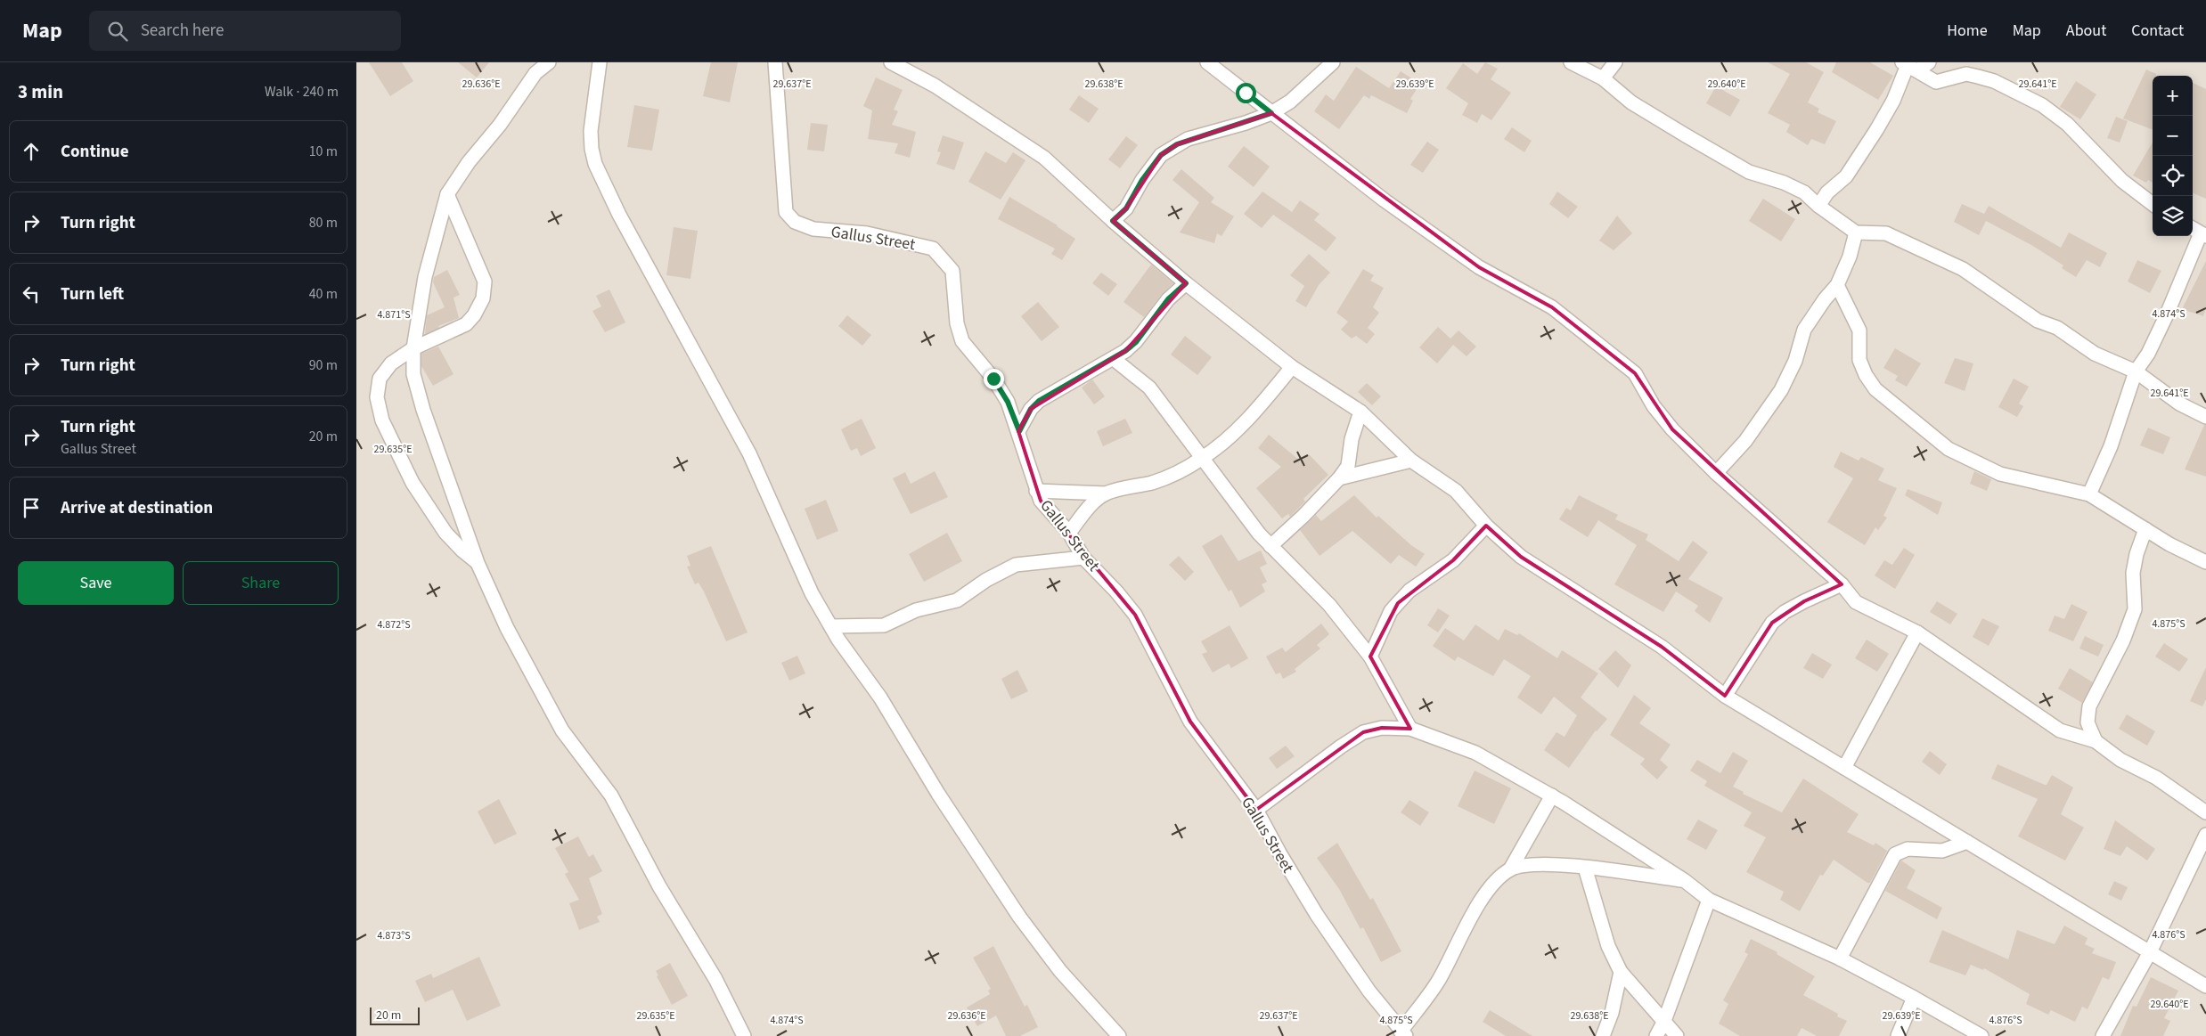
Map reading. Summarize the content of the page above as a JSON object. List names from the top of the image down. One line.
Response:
{"streets":{"street":["Gallus Street"]},"scale_bar":"20 m","page":{"header":"Map","search":"Search here","nav":["Home","Map","About","Contact"],"heading":["3 min","Walk · 240 m"],"map_buttons":["+","−"],"list":[["Continue","10 m"],["Turn right","80 m"],["Turn left","40 m"],["Turn right","90 m"],["Turn right","Gallus Street","20 m"],"Arrive at destination"],"buttons":["Save","Share"],"scale":"20 m"},"coordinates":["29.636°E","29.637°E","29.638°E","29.639°E","29.640°E","29.641°E","4.874°S","4.871°S","29.635°E","4.875°S","4.872°S","4.876°S","4.873°S"]}
